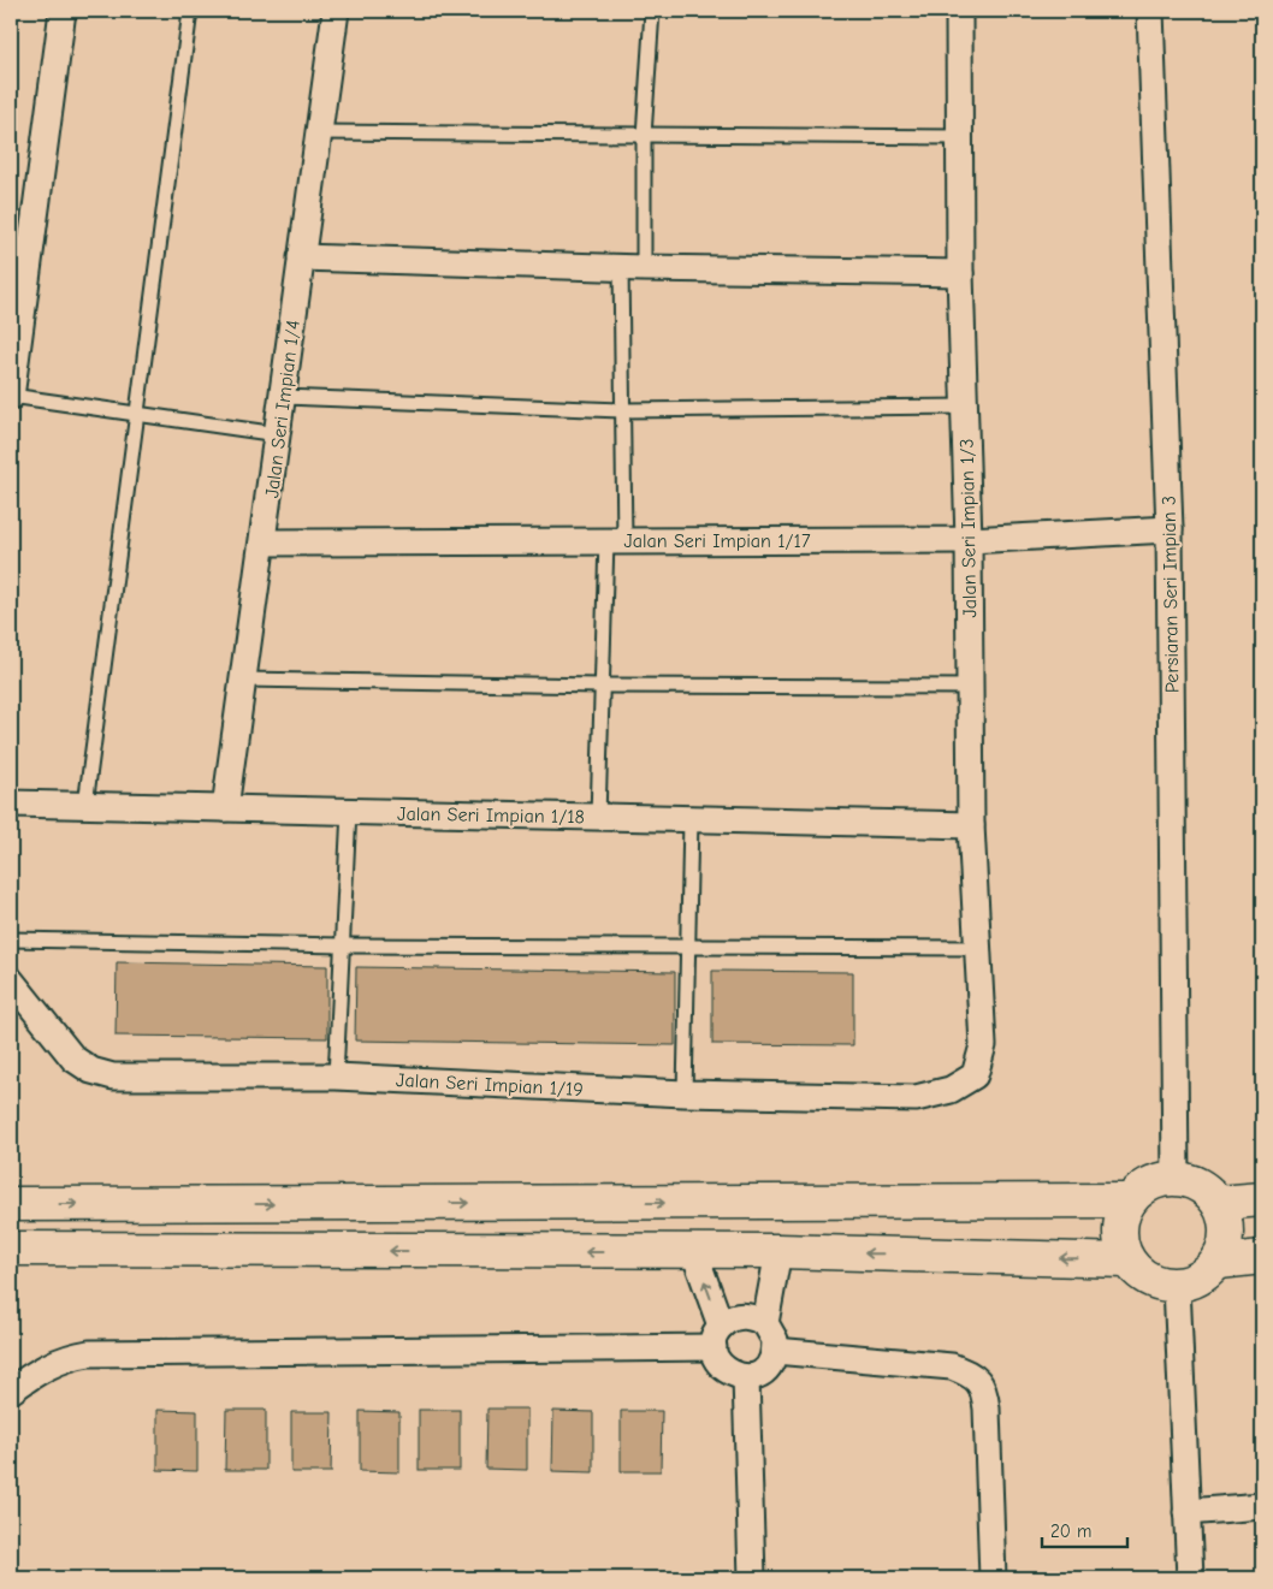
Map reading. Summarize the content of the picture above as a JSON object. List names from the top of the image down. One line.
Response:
{"streets":{"street":["Jalan Seri Impian 1/4","Jalan Seri Impian 1/3","Jalan Seri Impian 1/17","Persiaran Seri Impian 3","Jalan Seri Impian 1/18","Jalan Seri Impian 1/19"]},"crossings":[["Jalan Seri Impian 1/4","Jalan Seri Impian 1/17"],["Jalan Seri Impian 1/4","Jalan Seri Impian 1/18"],["Jalan Seri Impian 1/3","Jalan Seri Impian 1/17"],["Jalan Seri Impian 1/3","Jalan Seri Impian 1/18"],["Jalan Seri Impian 1/3","Jalan Seri Impian 1/19"],["Jalan Seri Impian 1/17","Persiaran Seri Impian 3"]],"scale_bar":"20 m"}
